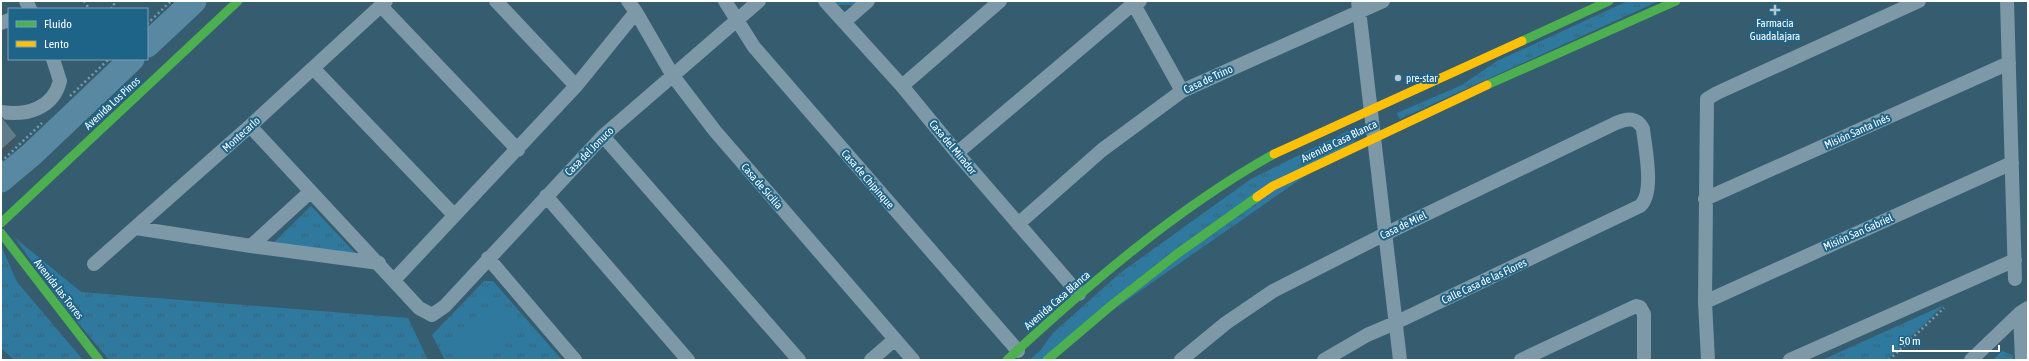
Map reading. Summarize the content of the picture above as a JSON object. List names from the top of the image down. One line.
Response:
{"streets":{"street":["Casa de Trino","Avenida Los Pinos","Misión Santa Inés","Montecarlo","Avenida Casa Blanca","Casa del Mirador","Casa del Jonuco","Casa de Chipinque","Casa de Sicilia","Casa de Miel","Misión San Gabriel","Calle Casa de las Flores","Avenida las Torres"]},"crossings":[["Casa de Trino","Casa del Mirador"],["Avenida Casa Blanca","Casa del Mirador"],["Avenida Casa Blanca","Casa de Chipinque"],["Casa del Jonuco","Casa de Chipinque"],["Casa del Jonuco","Casa de Sicilia"],["Casa de Miel","Calle Casa de las Flores"]],"places":{"health":["Farmacia Guadalajara"],"other":["pre-star"]},"legend":["Fluido","Lento"],"scale_bar":"50 m"}
